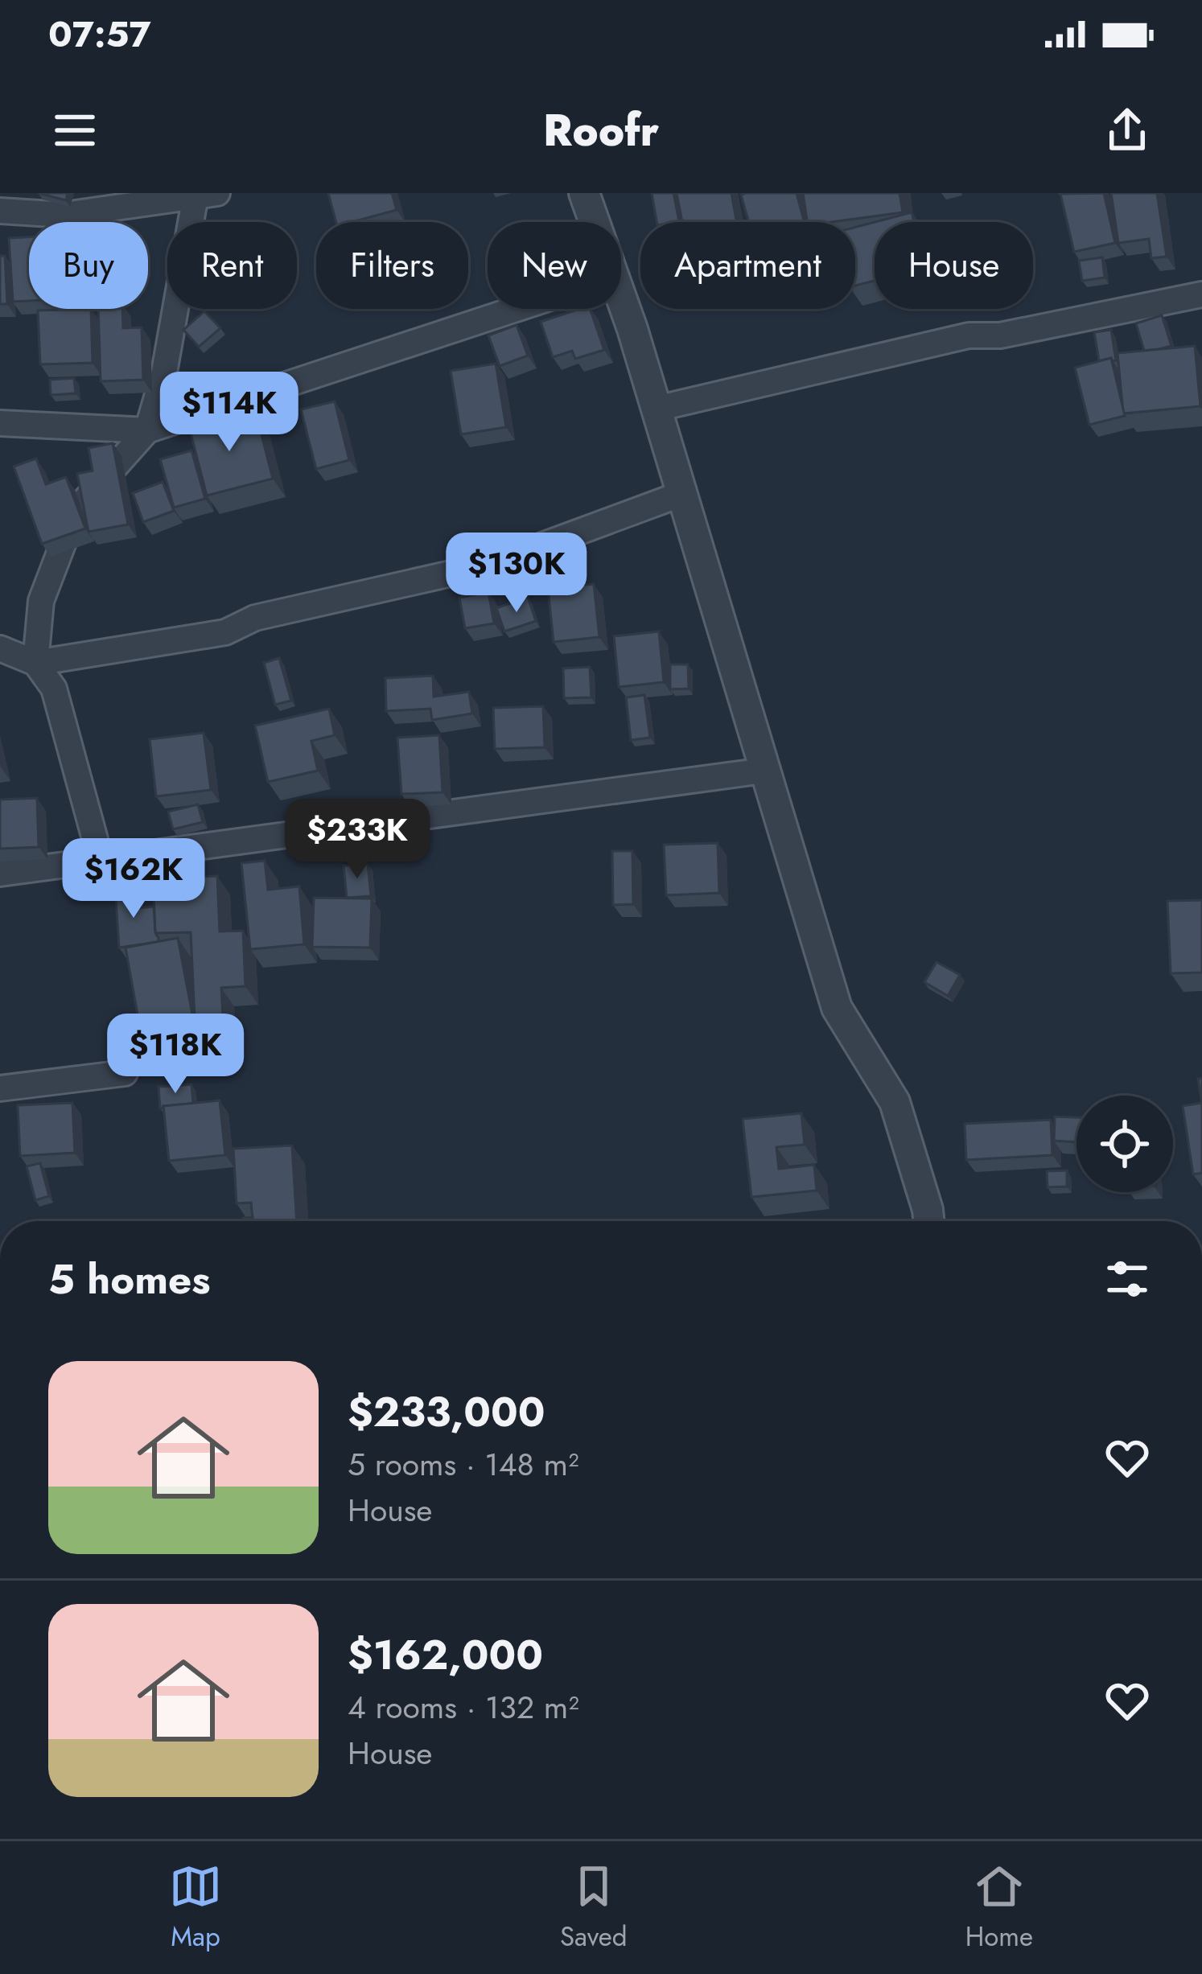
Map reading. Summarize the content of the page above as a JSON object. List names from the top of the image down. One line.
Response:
{"page":{"status":"07:57","header":"Roofr","chip":["Buy","Rent","Filters","New","Apartment","House"],"price":["$114K","$130K","$233K","$162K","$118K"],"heading":"5 homes","list":[{"name":"$233,000","note":"5 rooms · 148 m² · House"},{"name":"$162,000","note":"4 rooms · 132 m² · House"}],"tabs":["Map","Saved","Home"]}}
